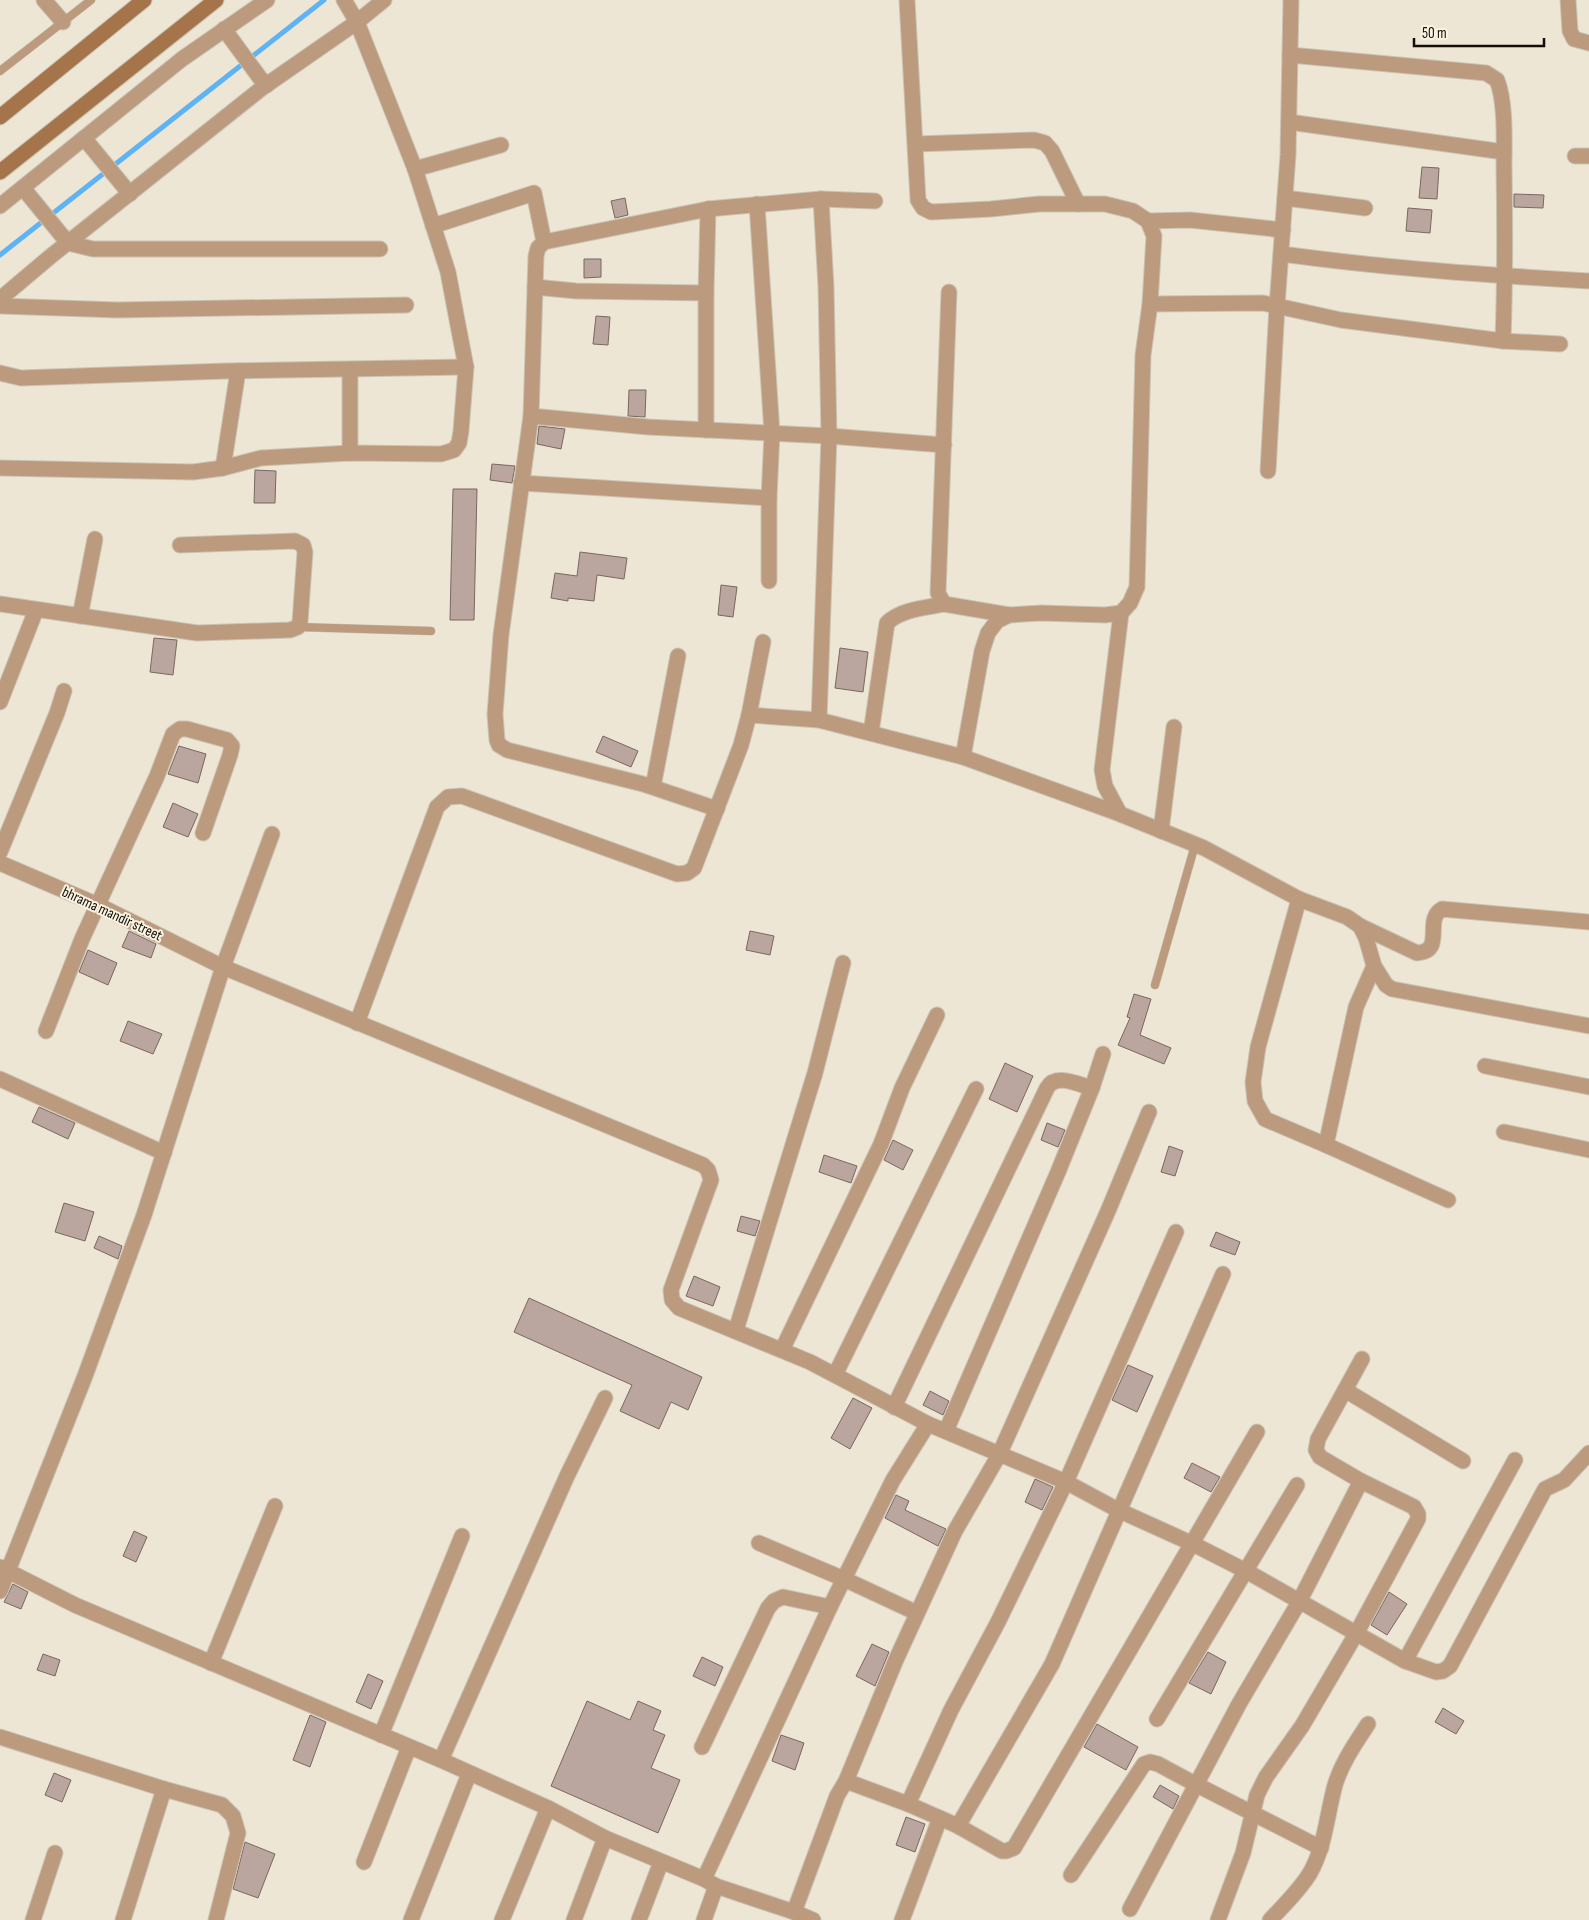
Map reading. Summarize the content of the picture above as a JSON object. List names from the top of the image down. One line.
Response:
{"streets":{"street":["bhrama mandir street"]},"scale_bar":"50 m"}
